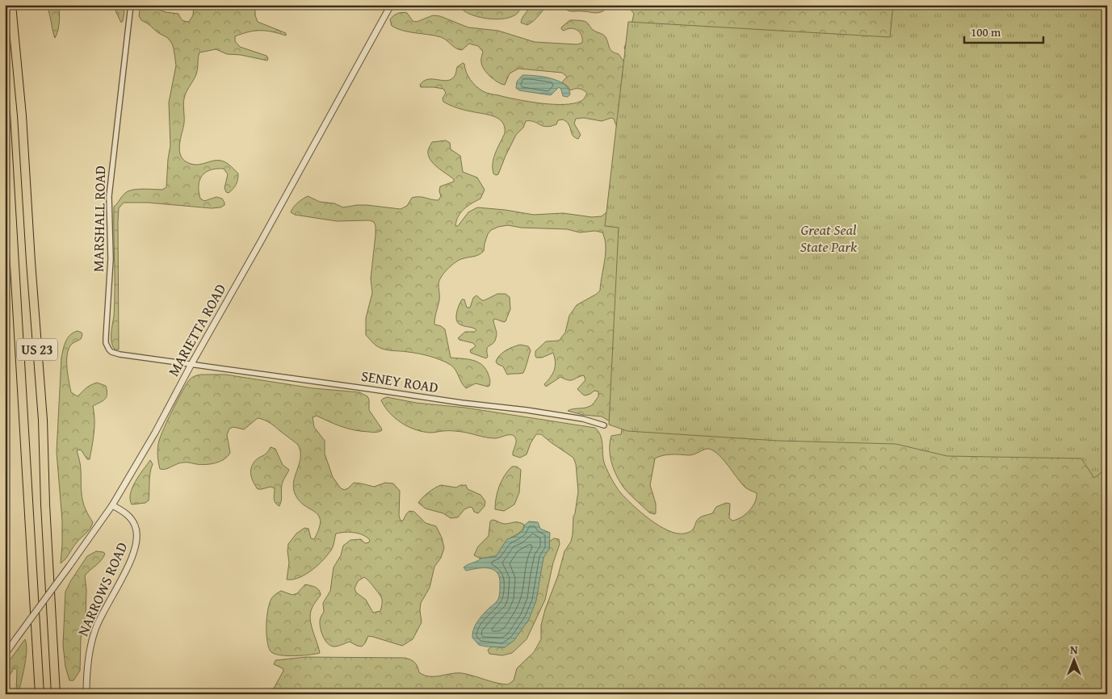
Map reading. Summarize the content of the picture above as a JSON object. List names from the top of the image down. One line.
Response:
{"streets":{"highway":["US 23"],"street":["MARSHALL ROAD","MARIETTA ROAD","SENEY ROAD","NARROWS ROAD"]},"crossings":[["MARSHALL ROAD","MARIETTA ROAD"],["MARSHALL ROAD","SENEY ROAD"],["MARIETTA ROAD","SENEY ROAD"],["MARIETTA ROAD","NARROWS ROAD"]],"parks":["Great Seal State Park"],"scale_bar":"100 m","north":"top"}
